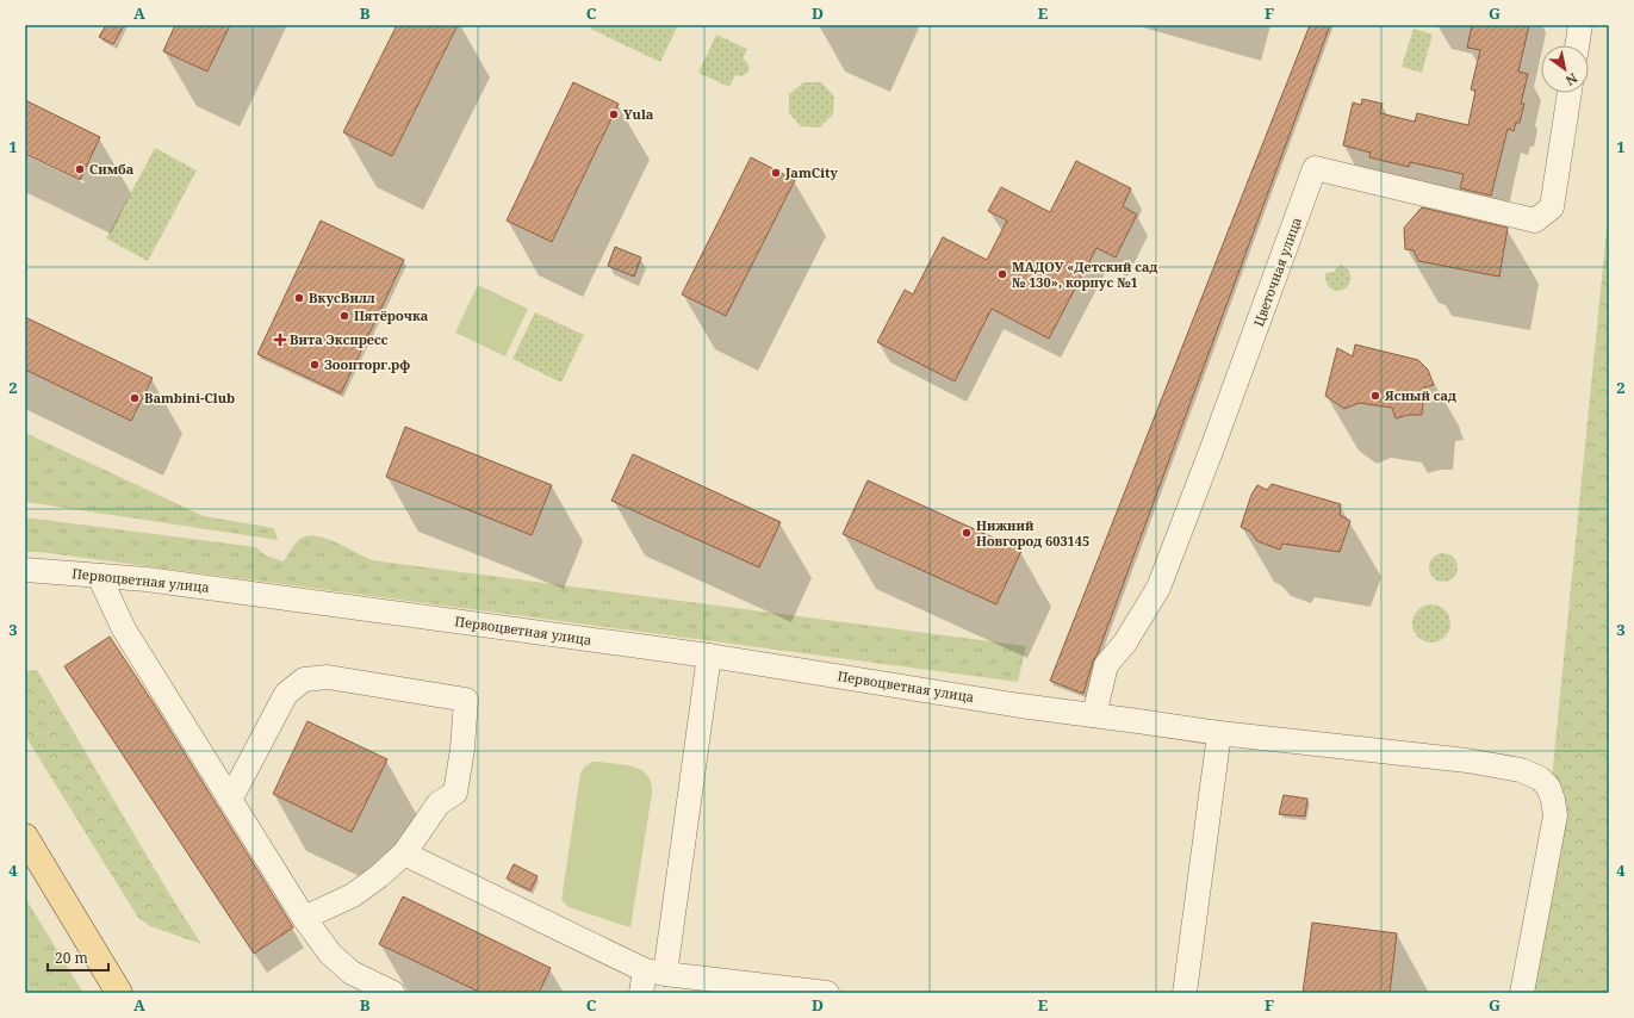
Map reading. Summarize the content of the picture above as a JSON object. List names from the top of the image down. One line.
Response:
{"streets":{"street":["Цветочная улица","Первоцветная улица"]},"crossings":[["Цветочная улица","Первоцветная улица"]],"places":{"other":["Yula","Симба","JamCity","МАДОУ «Детский сад № 130», корпус №1","ВкусВилл","Пятёрочка","Зоопторг.рф","Ясный сад","Bambini-Club","Нижний Новгород 603145"],"health":["Вита Экспресс"]},"scale_bar":"20 m","north":"bottom right","grid":{"columns":["A","B","C","D","E","F","G"],"rows":["1","2","3","4"]}}
